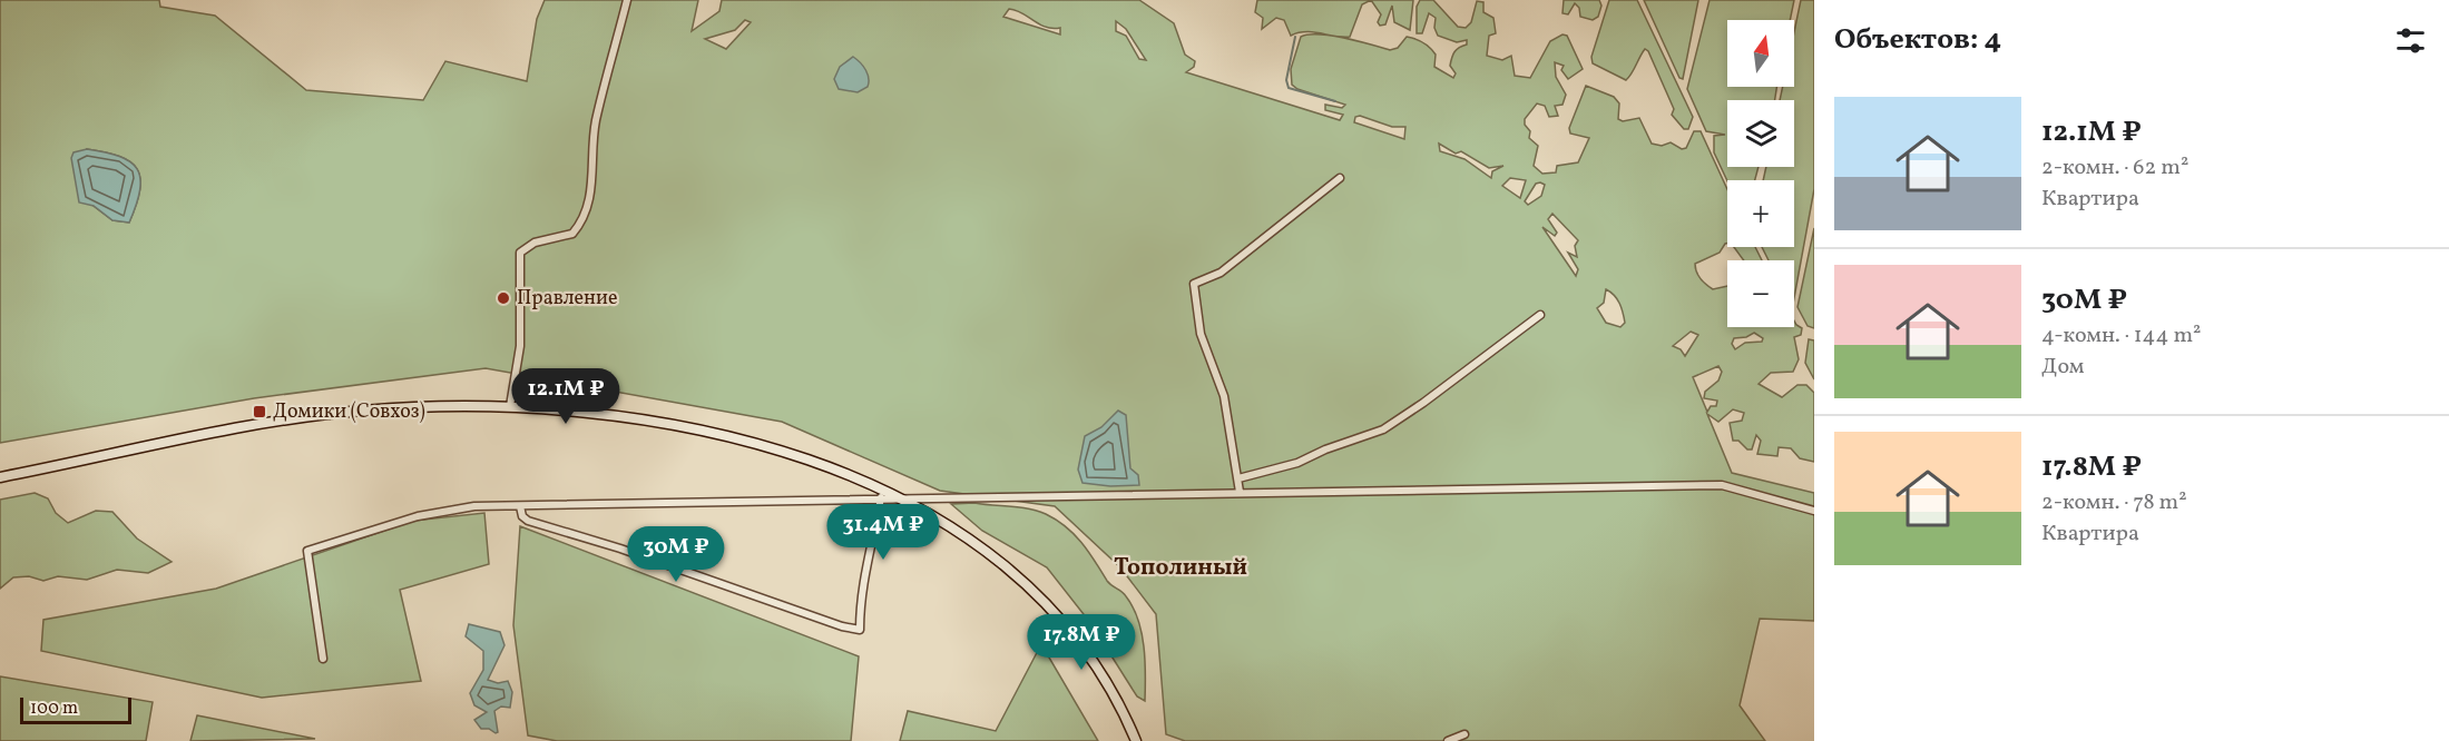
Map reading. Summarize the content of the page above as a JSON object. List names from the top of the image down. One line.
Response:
{"districts":["Тополиный"],"places":{"other":["Правление"],"transit":["Домики (Совхоз)"]},"scale_bar":"100 m","north":"top","page":{"heading":"Объектов: 4","map_buttons":["+","−"],"list":[{"name":"12.1M ₽","note":"2-комн. · 62 m² · Квартира"},{"name":"30M ₽","note":"4-комн. · 144 m² · Дом"},{"name":"17.8M ₽","note":"2-комн. · 78 m² · Квартира"}],"price":["12.1M ₽","31.4M ₽","30M ₽","17.8M ₽"],"scale":"100 m"}}
